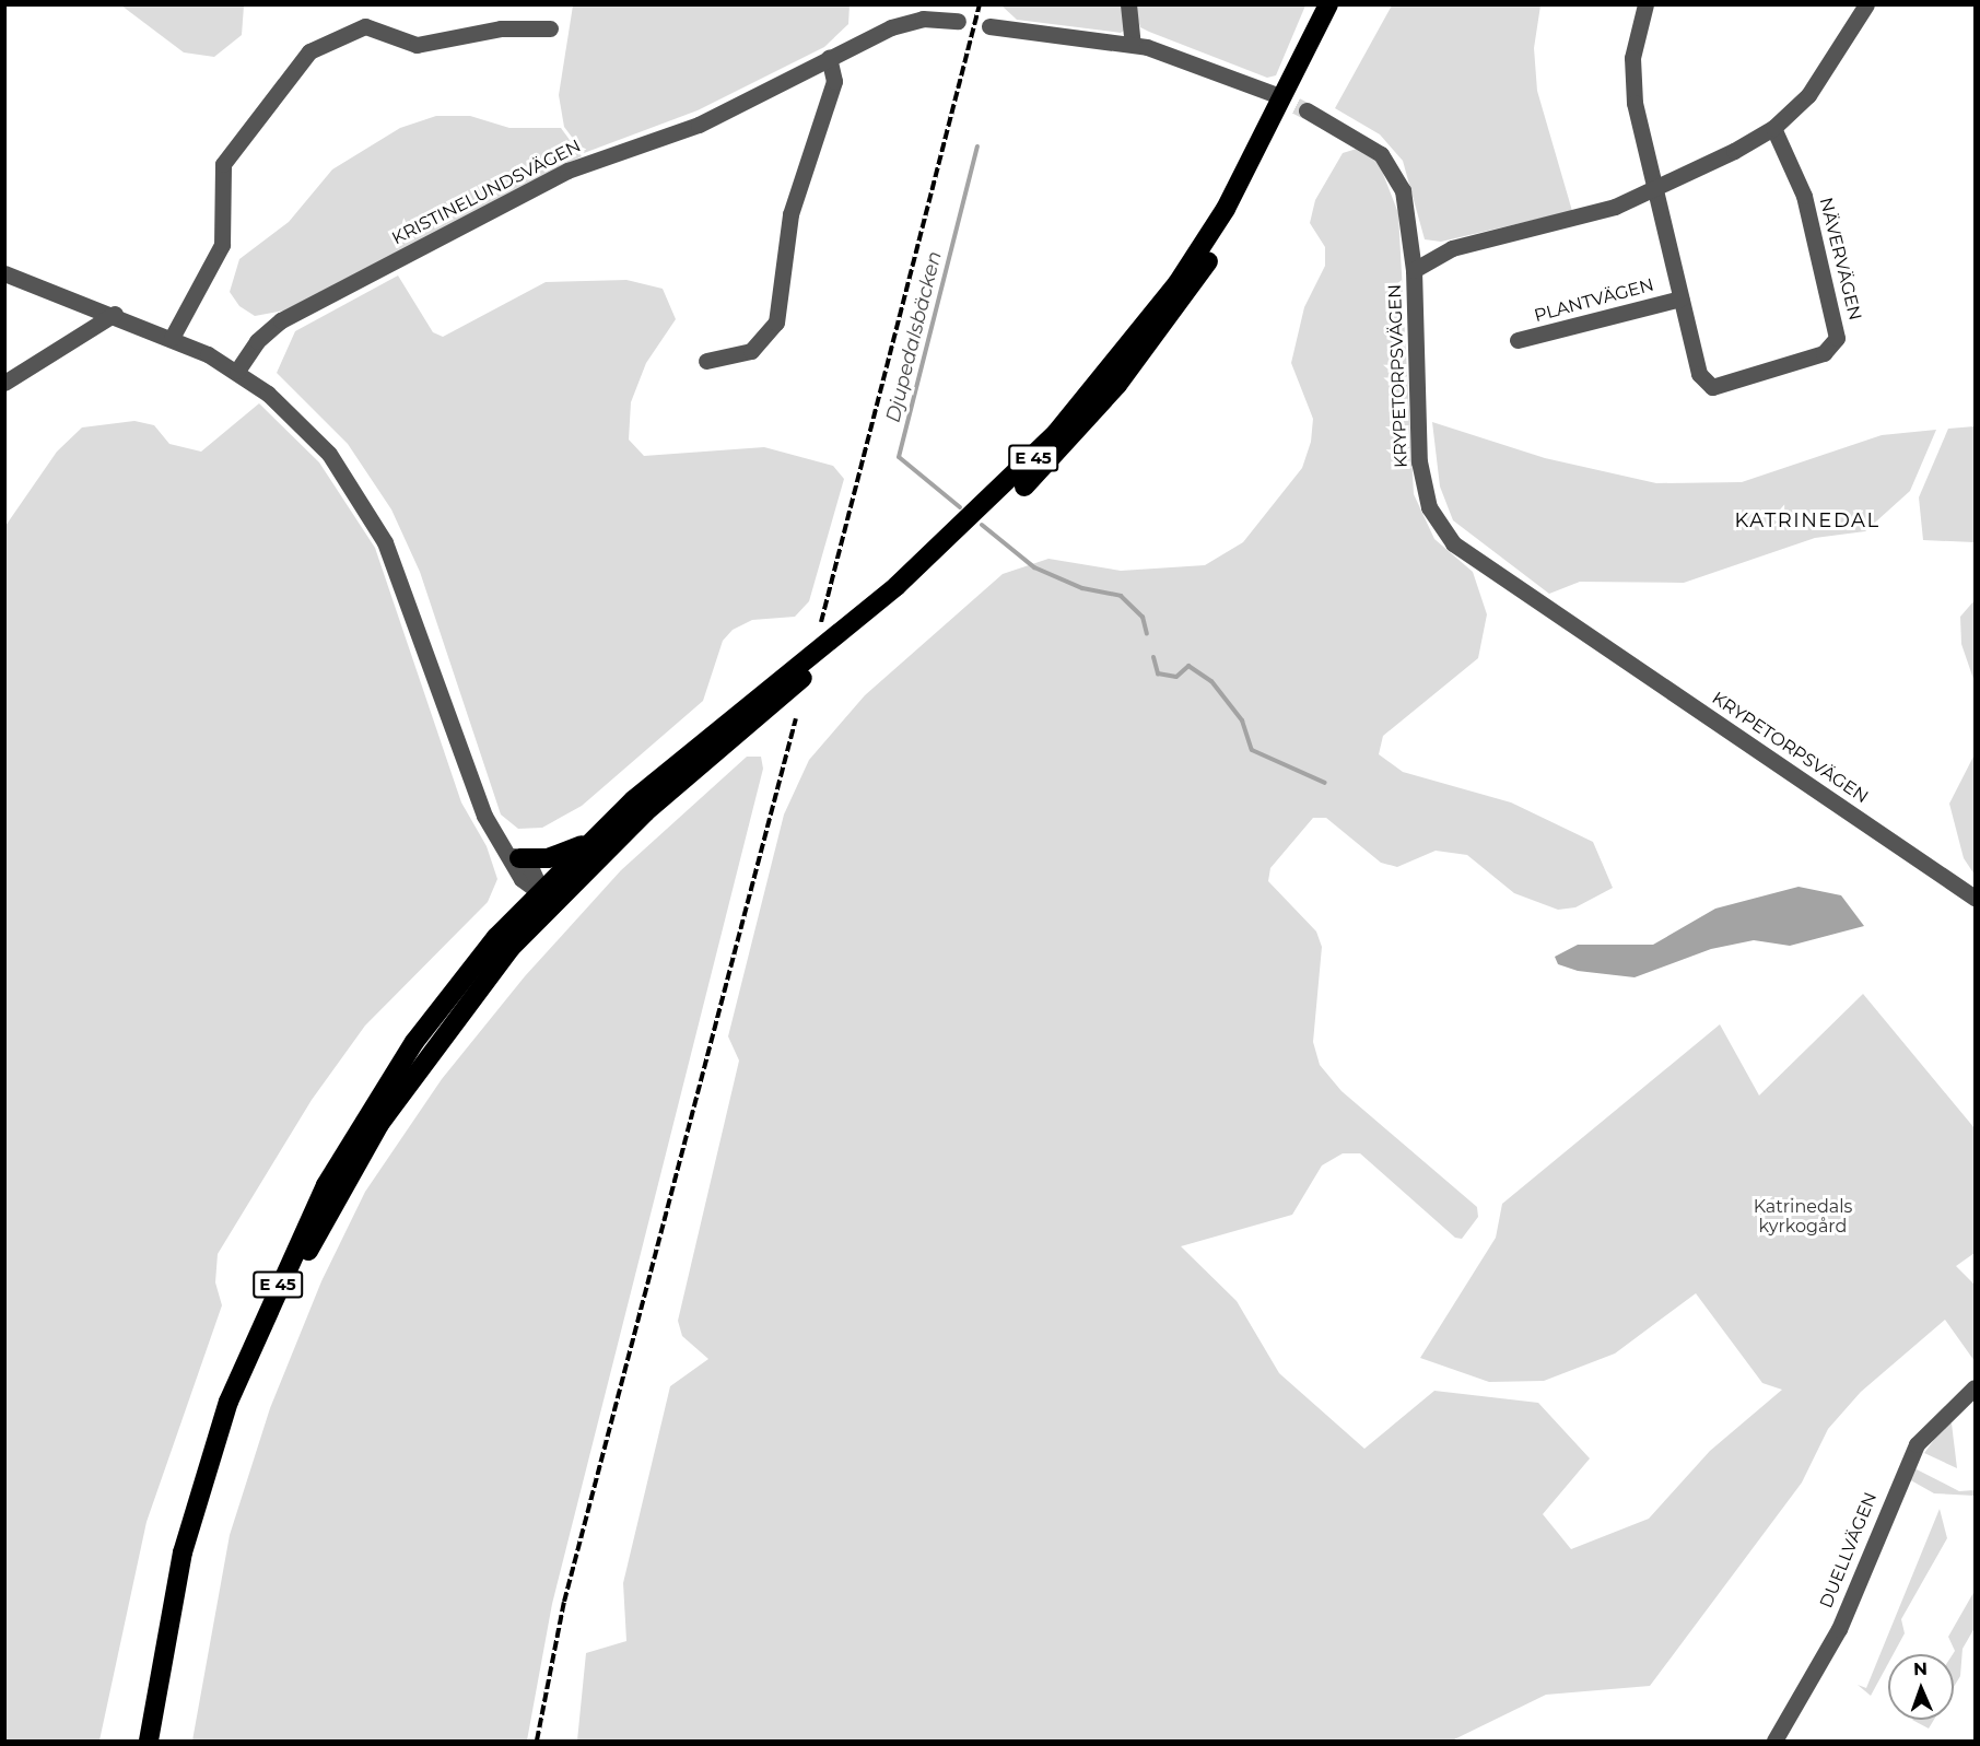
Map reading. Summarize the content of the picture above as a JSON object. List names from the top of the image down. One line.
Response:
{"streets":{"highway":["E 45"],"street":["KRISTINELUNDSVÄGEN","NÄVERVÄGEN","PLANTVÄGEN","KRYPETORPSVÄGEN","DUELLVÄGEN"]},"crossings":[["NÄVERVÄGEN","PLANTVÄGEN"],["NÄVERVÄGEN","KRYPETORPSVÄGEN"]],"districts":["KATRINEDAL"],"water":["Djupedalsbäcken"],"parks":["Katrinedals kyrkogård"],"north":"top"}
